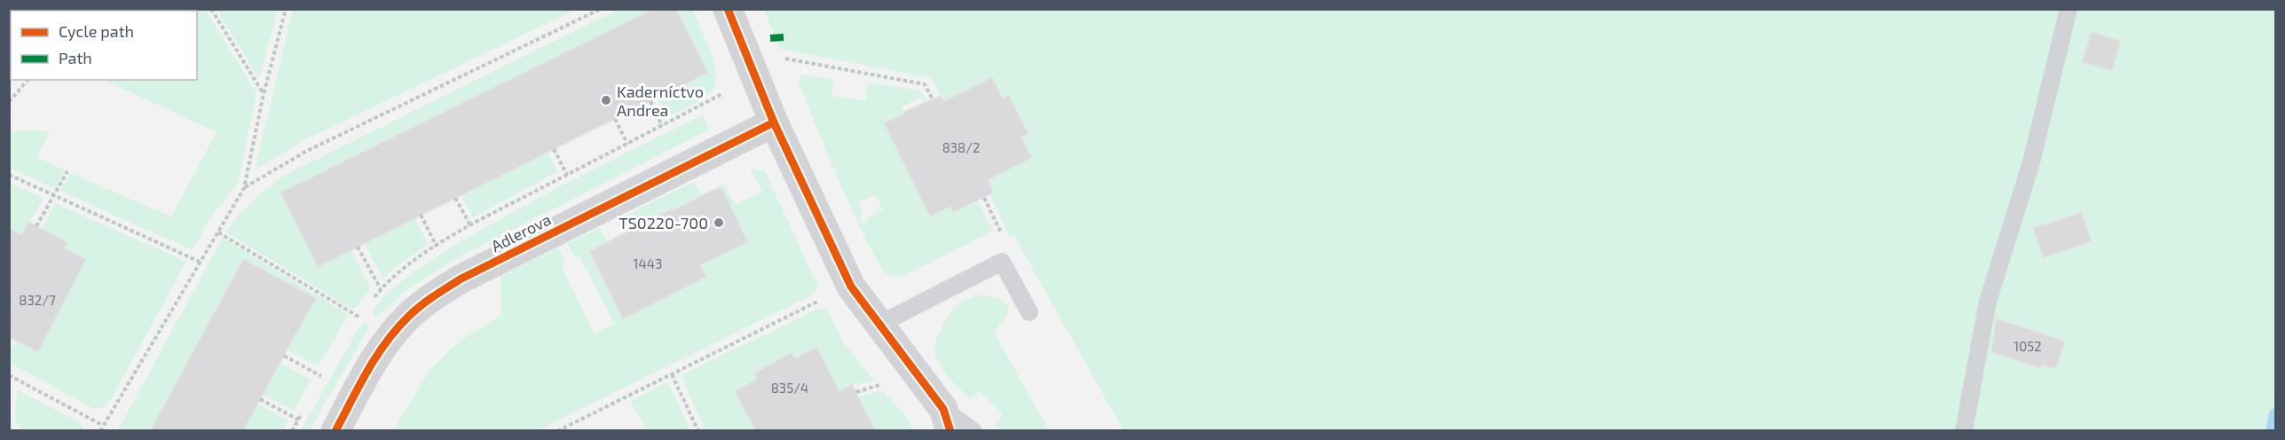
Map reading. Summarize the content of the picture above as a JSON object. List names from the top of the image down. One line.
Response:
{"streets":{"street":["Adlerova"]},"places":["Kaderníctvo Andrea","TS0220-700"],"house_numbers":["838/2","1443","832/7","1052","835/4"],"legend":["Cycle path","Path"]}
